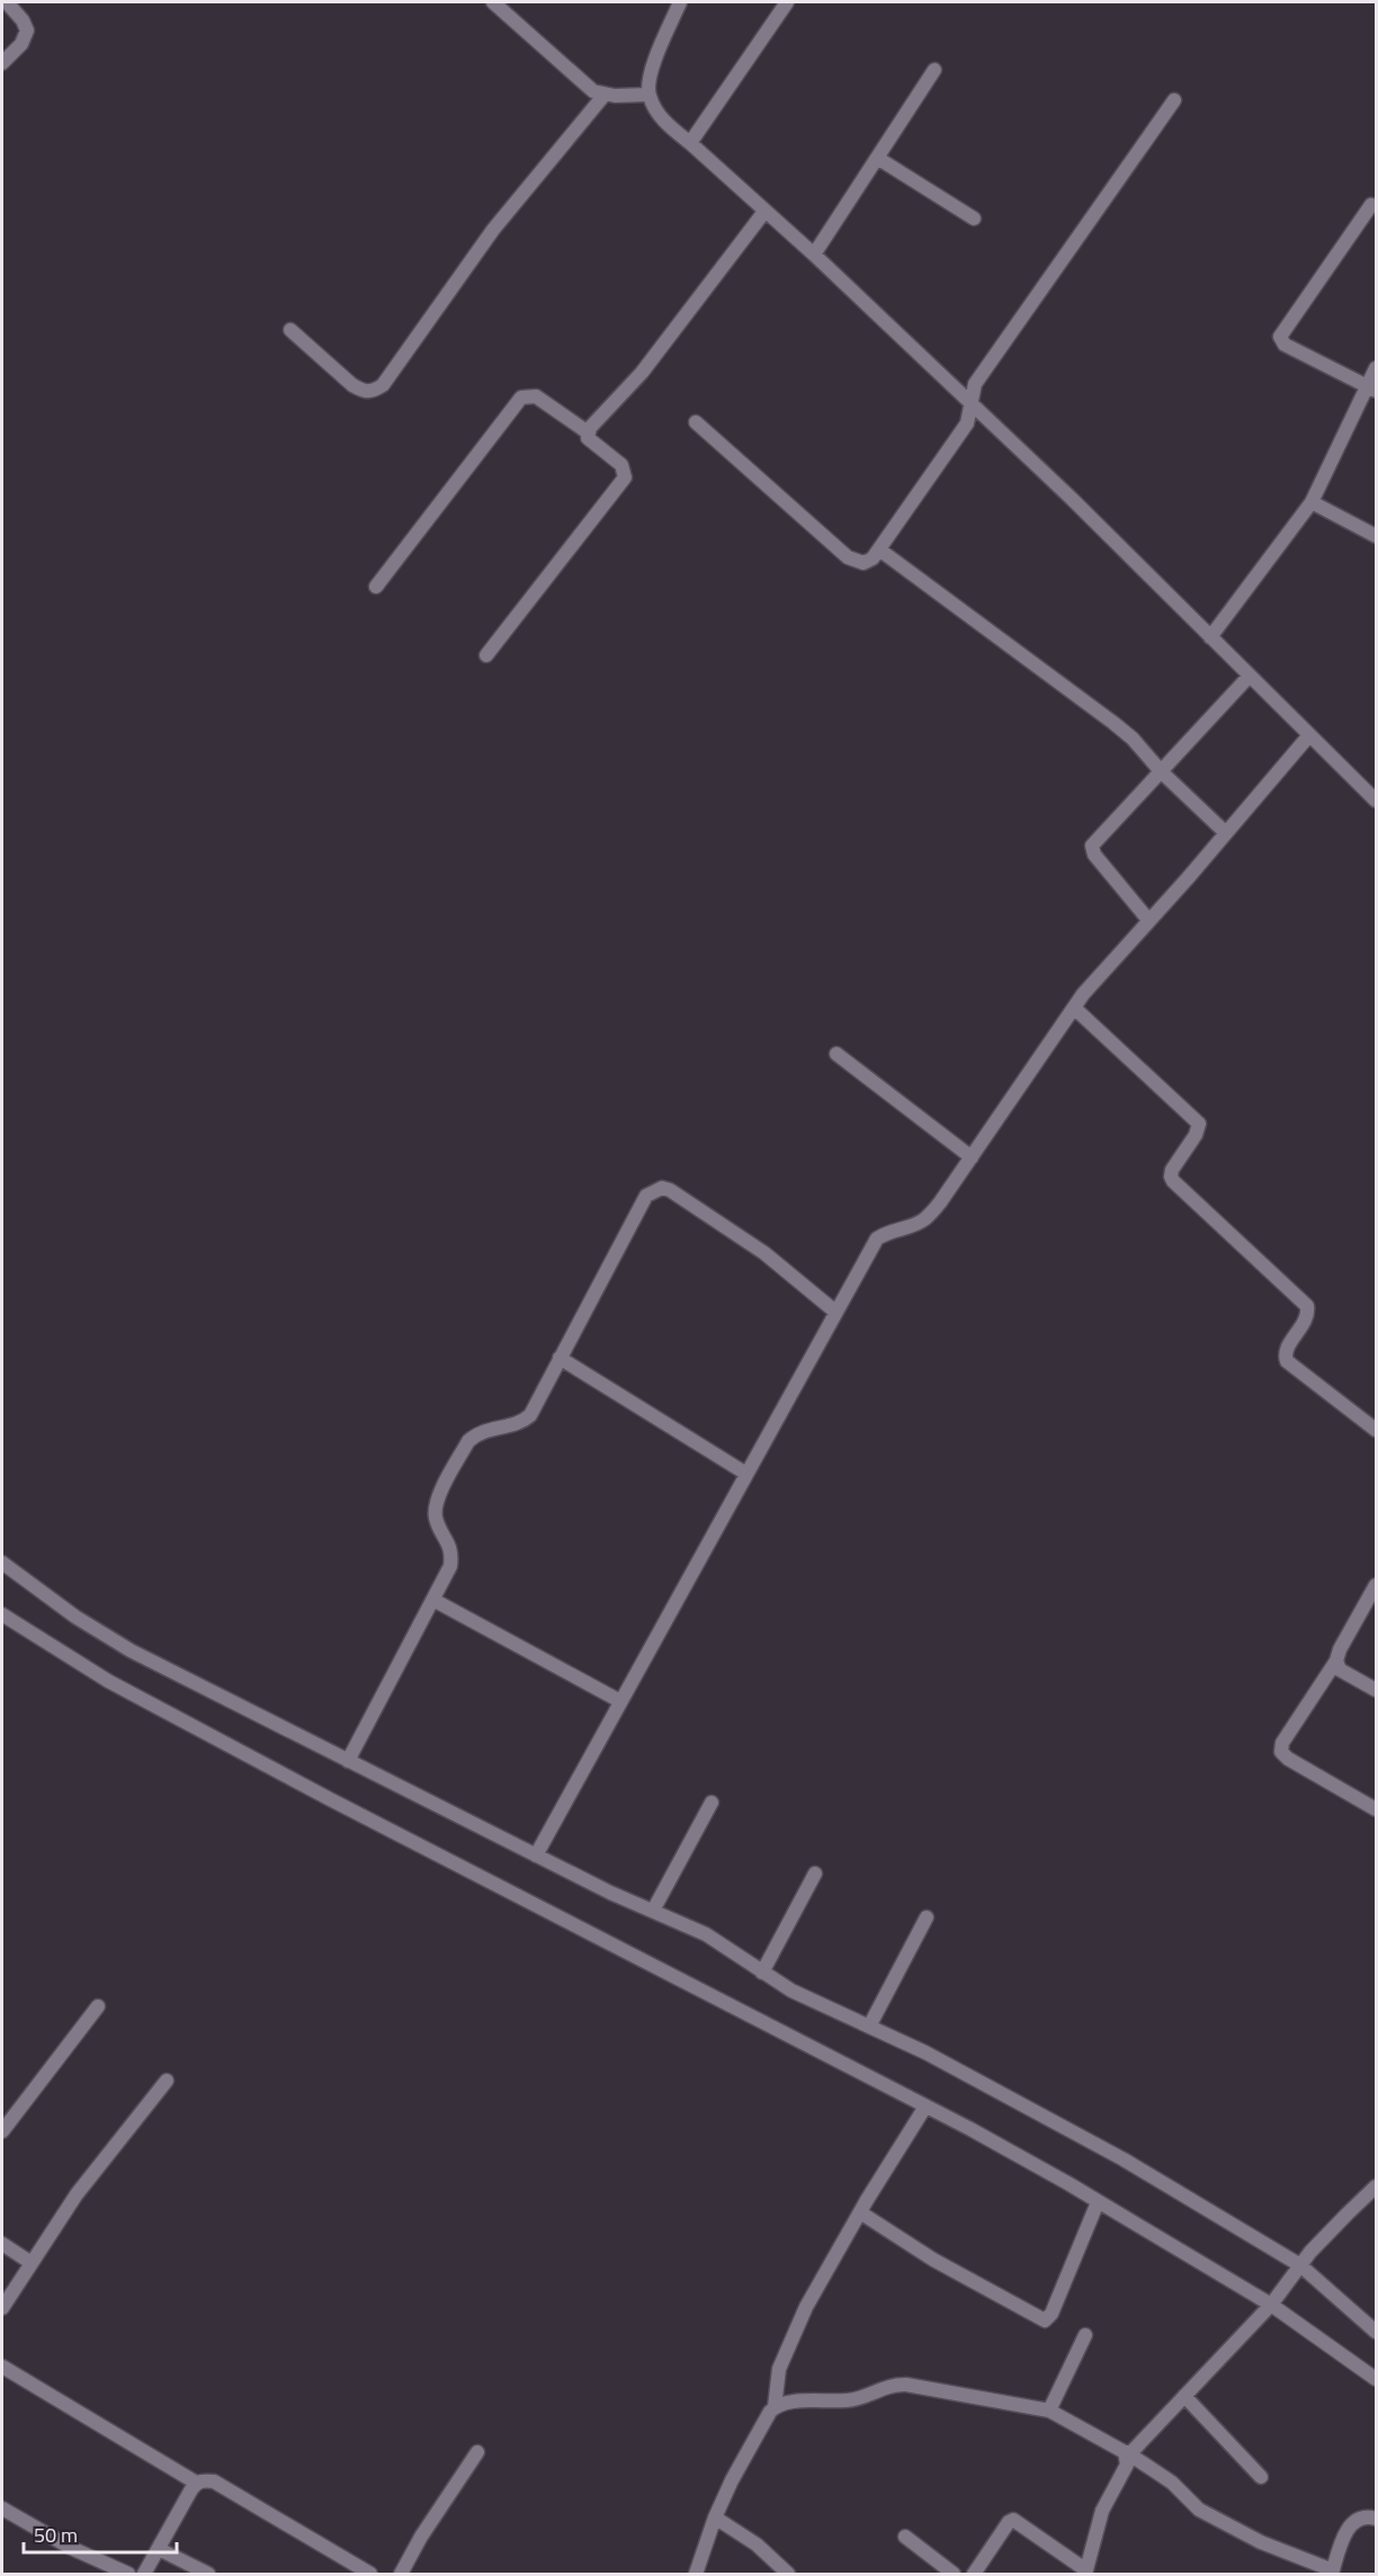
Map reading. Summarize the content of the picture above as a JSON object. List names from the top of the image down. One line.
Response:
{"scale_bar":"50 m"}
